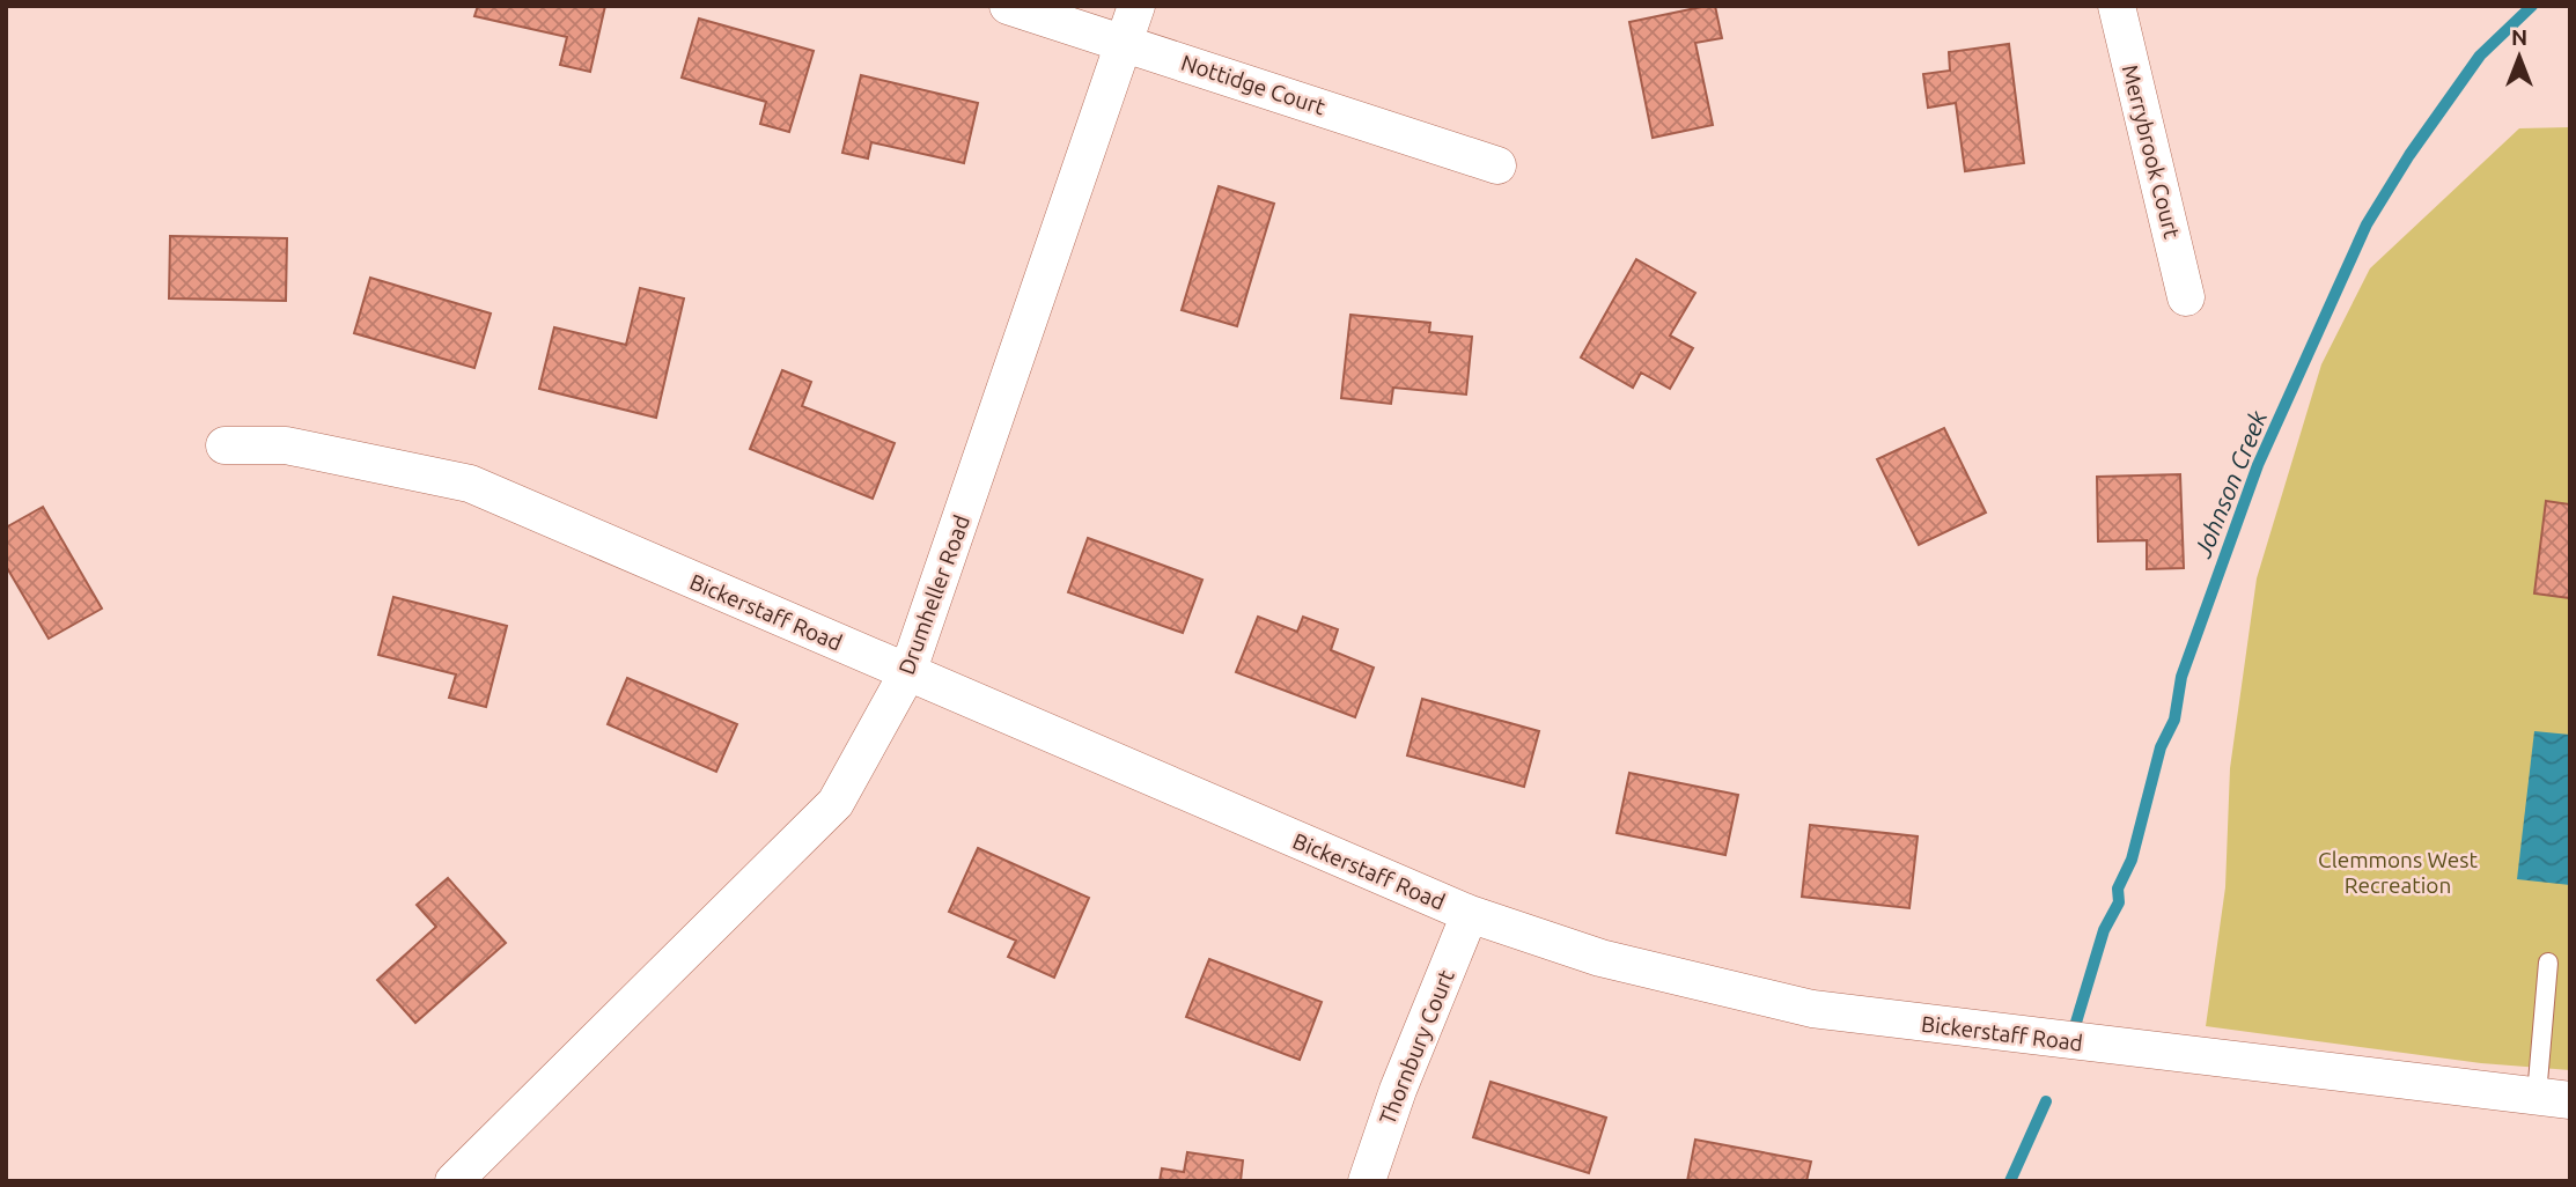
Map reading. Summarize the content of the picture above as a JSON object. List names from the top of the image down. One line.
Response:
{"streets":{"street":["Nottidge Court","Merrybrook Court","Drumheller Road","Bickerstaff Road","Thornbury Court"]},"crossings":[["Nottidge Court","Drumheller Road"],["Drumheller Road","Bickerstaff Road"],["Bickerstaff Road","Thornbury Court"]],"water":["Johnson Creek"],"parks":["Clemmons West Recreation"],"north":"top"}
